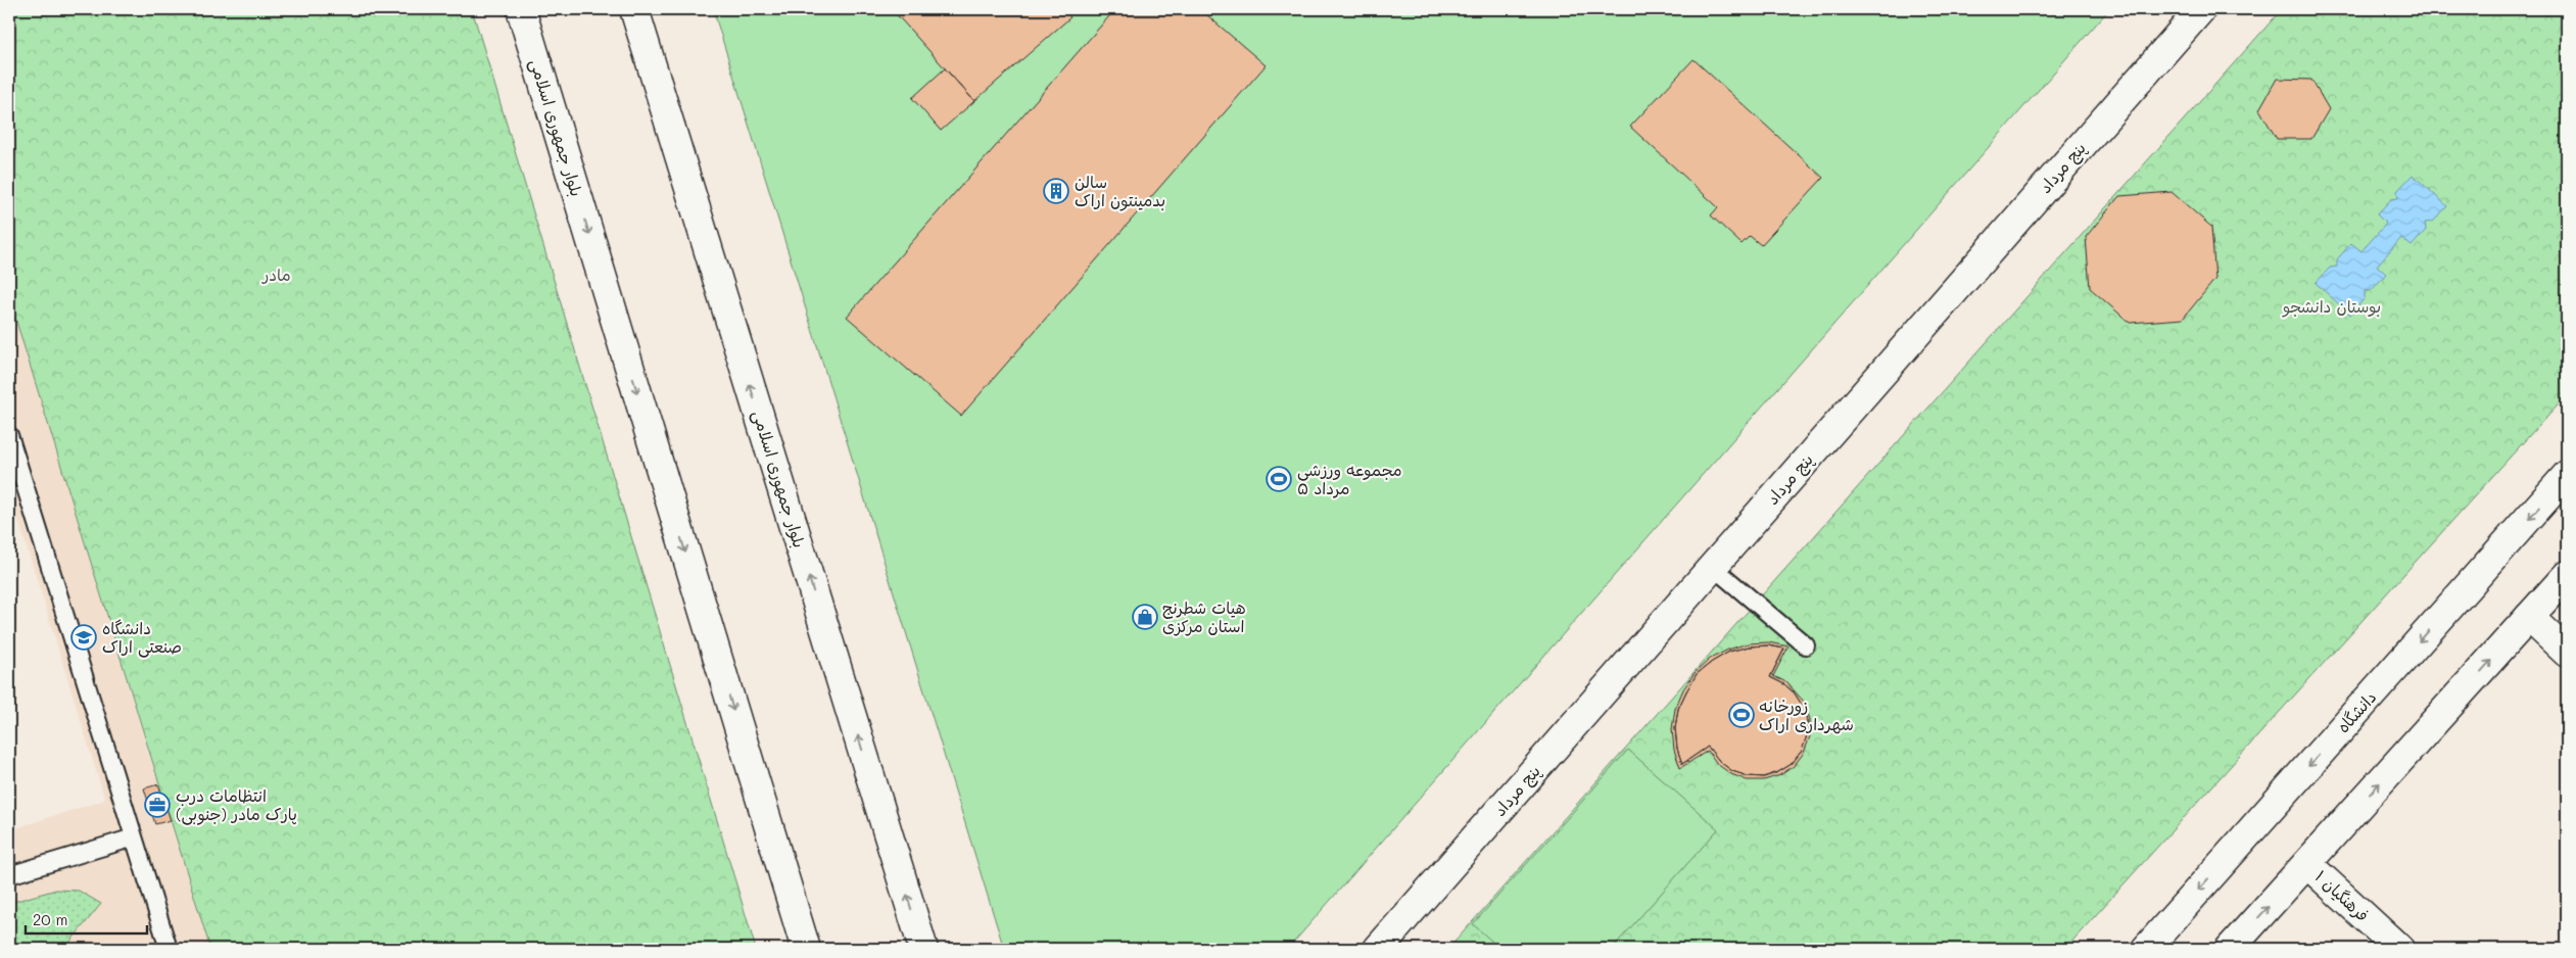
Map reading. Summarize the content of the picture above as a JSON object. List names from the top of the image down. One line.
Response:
{"streets":{"main road":["بلوار جمهوری اسلامی","پنج مرداد","دانشگاه","فرهنگیان ۱"]},"parks":["مادر","بوستان دانشجو"],"places":{"building":["سالن بدمینتون اراک"],"sports":["مجموعه ورزشی ۵ مرداد","زورخانه شهرداری اراک"],"shop":["هیات شطرنج استان مرکزی"],"school or university":["دانشگاه صنعتی اراک"],"office":["انتظامات درب پارک مادر (جنوبی)"]},"scale_bar":"20 m"}
